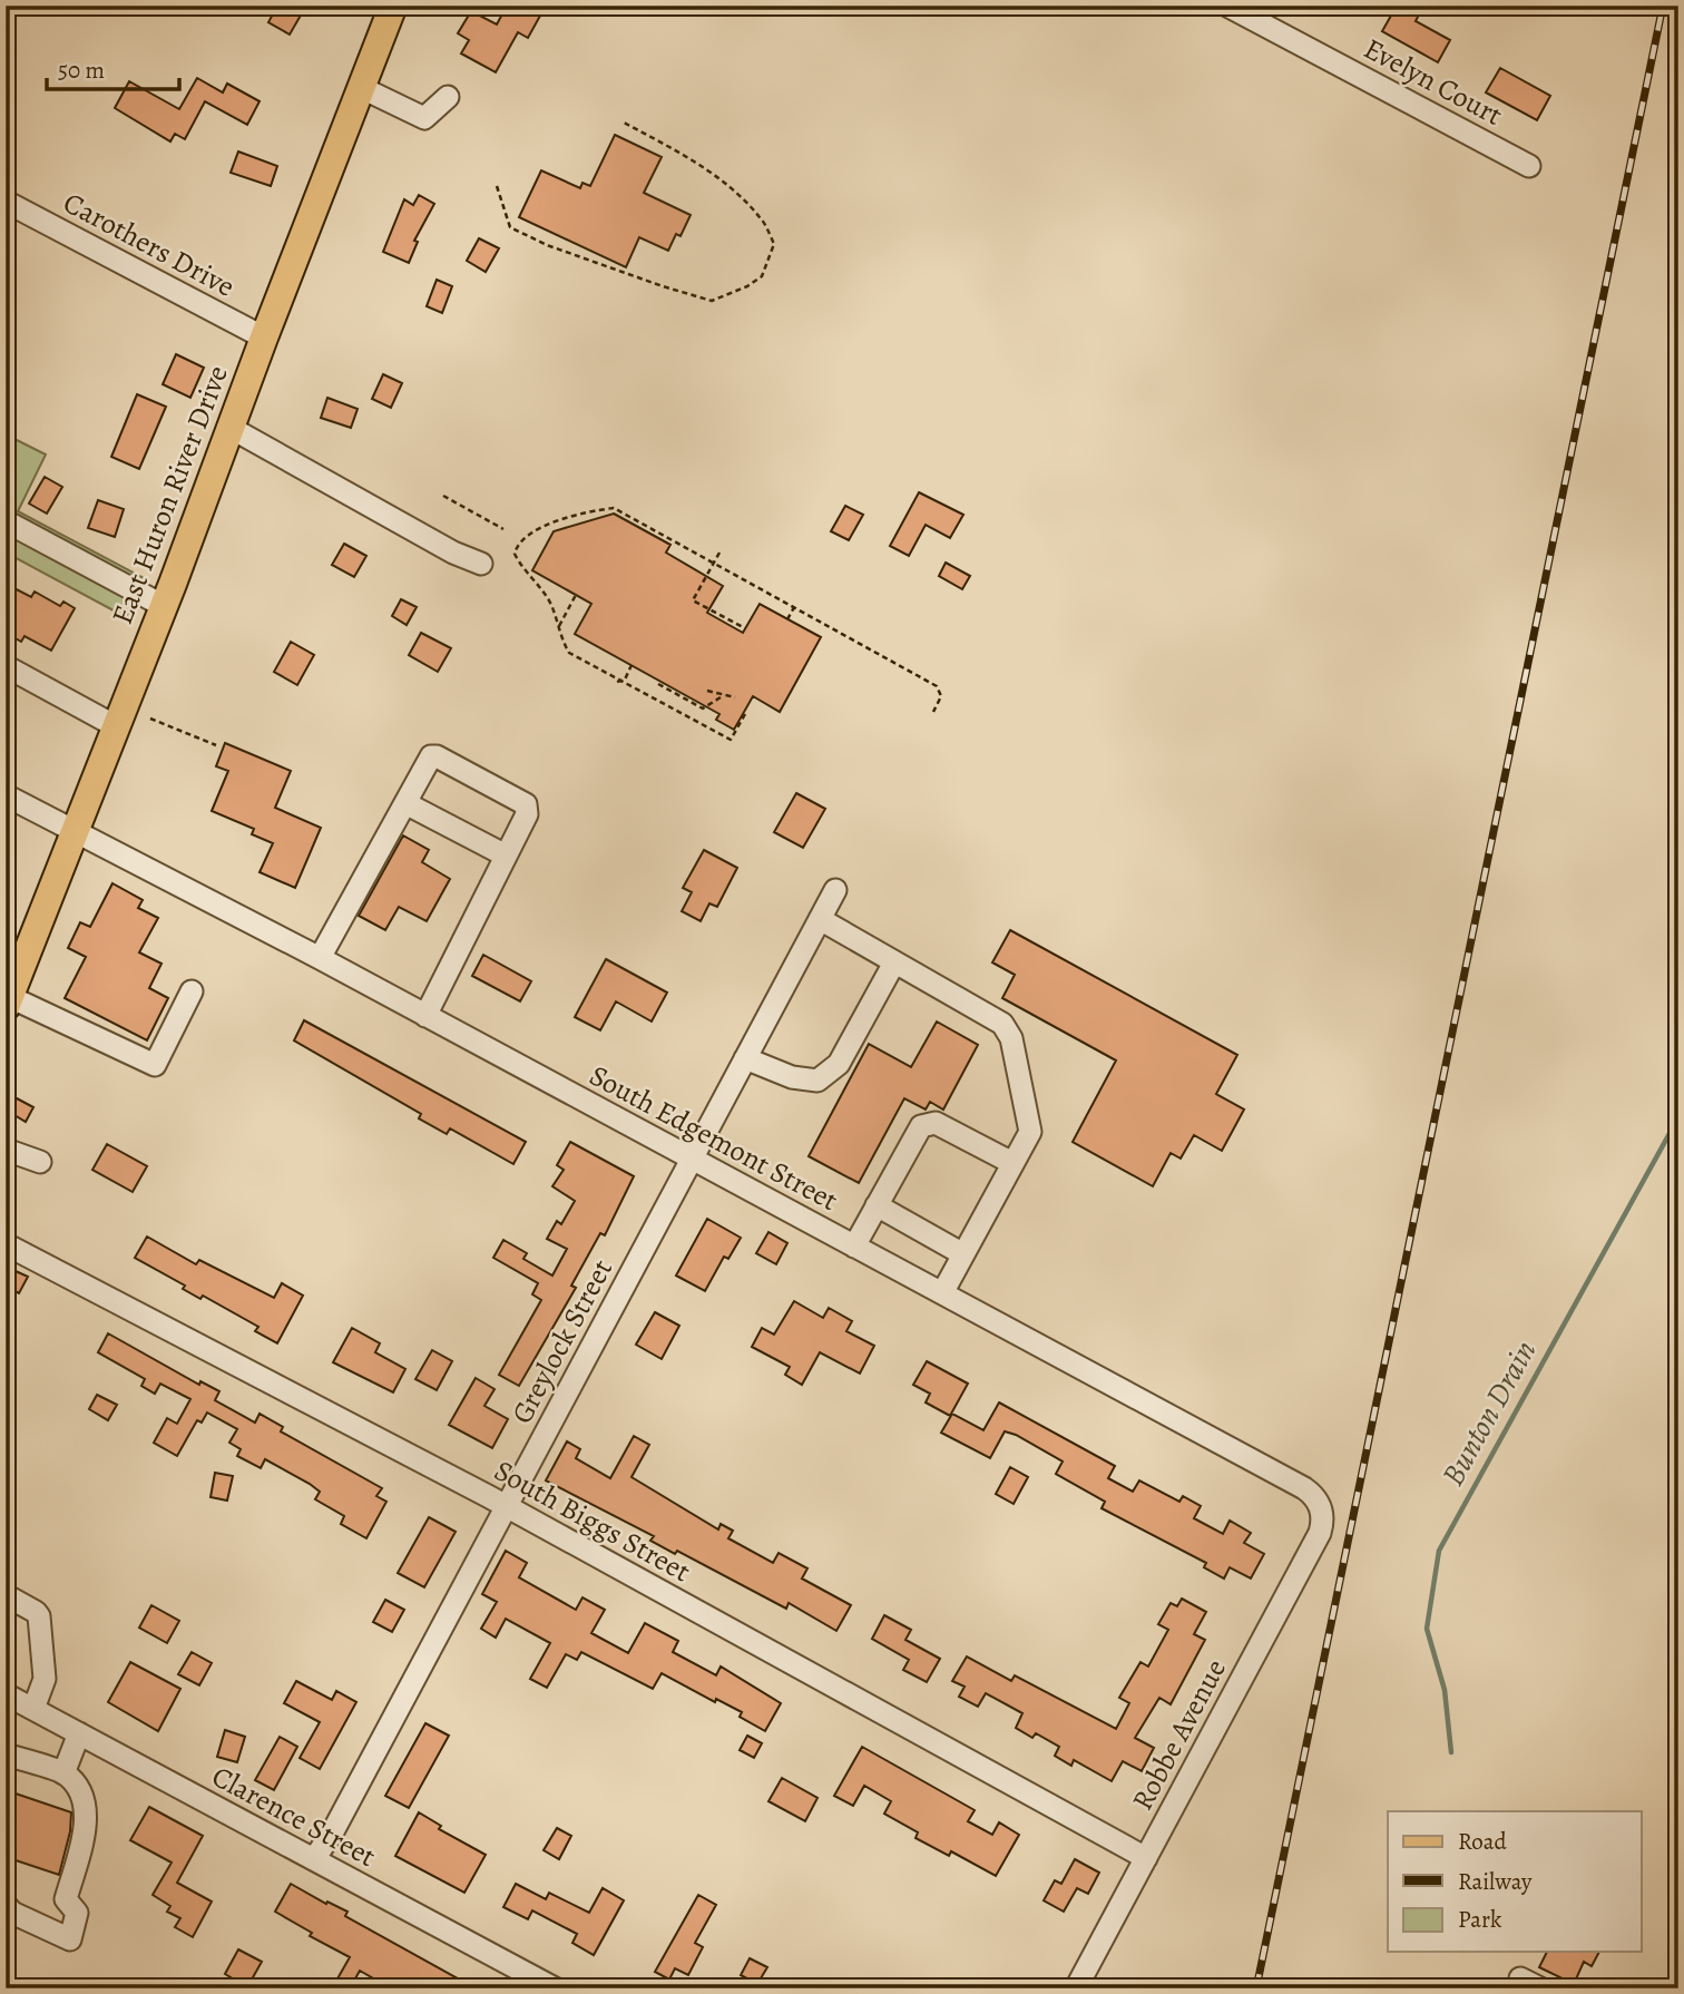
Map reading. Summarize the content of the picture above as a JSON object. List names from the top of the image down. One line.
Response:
{"streets":{"main road":["East Huron River Drive"],"street":["Evelyn Court","Carothers Drive","South Edgemont Street","Greylock Street","South Biggs Street","Robbe Avenue","Clarence Street"]},"crossings":[["Carothers Drive","East Huron River Drive"],["East Huron River Drive","South Edgemont Street"],["South Edgemont Street","Greylock Street"],["South Edgemont Street","Robbe Avenue"],["Greylock Street","South Biggs Street"],["Greylock Street","Clarence Street"],["South Biggs Street","Robbe Avenue"]],"water":["Bunton Drain"],"legend":["Road","Railway","Park"],"scale_bar":"50 m"}
